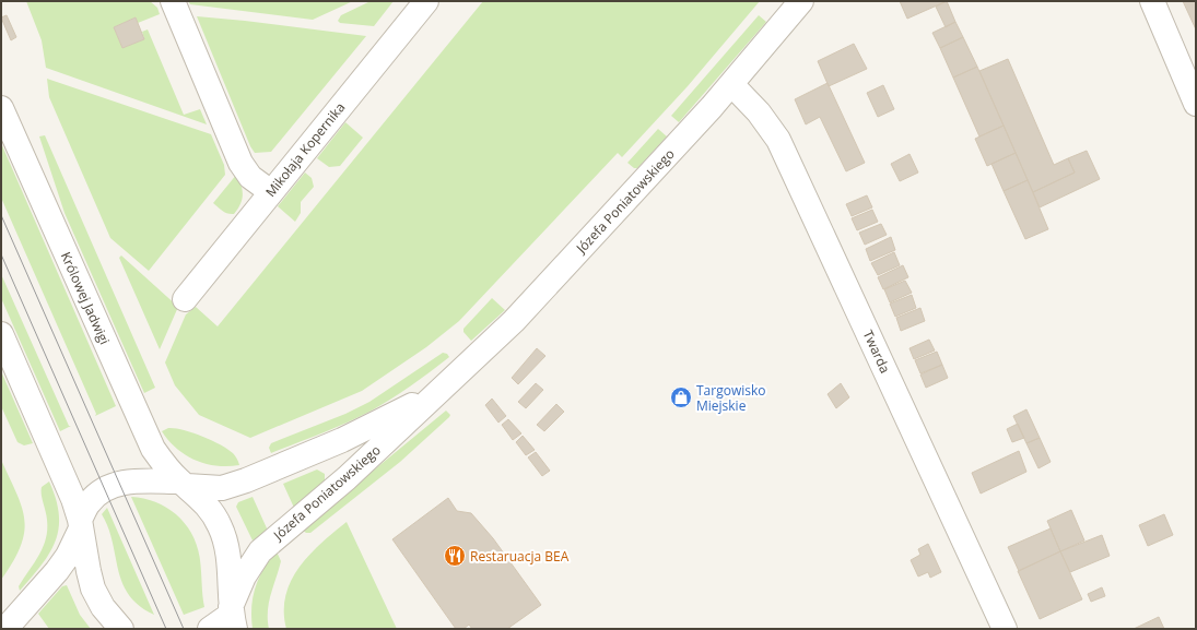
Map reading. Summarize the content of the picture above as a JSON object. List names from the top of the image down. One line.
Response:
{"streets":{"street":["Mikołaja Kopernika","Józefa Poniatowskiego","Królowej Jadwigi","Twarda"]},"crossings":[["Józefa Poniatowskiego","Królowej Jadwigi"],["Józefa Poniatowskiego","Twarda"]],"places":{"shop":["Targowisko Miejskie"],"restaurant":["Restaruacja BEA"]}}
